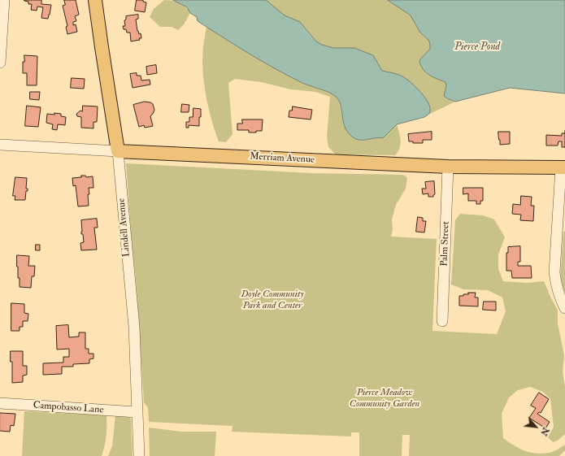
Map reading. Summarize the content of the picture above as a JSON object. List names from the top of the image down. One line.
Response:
{"streets":{"main road":["Merriam Avenue","Lindell Avenue"],"street":["Palm Street","Campobasso Lane"]},"crossings":[["Merriam Avenue","Lindell Avenue"],["Merriam Avenue","Palm Street"],["Lindell Avenue","Campobasso Lane"]],"water":["Pierce Pond"],"parks":["Doyle Community Park and Center","Pierce Meadow Community Garden"],"north":"bottom right"}
